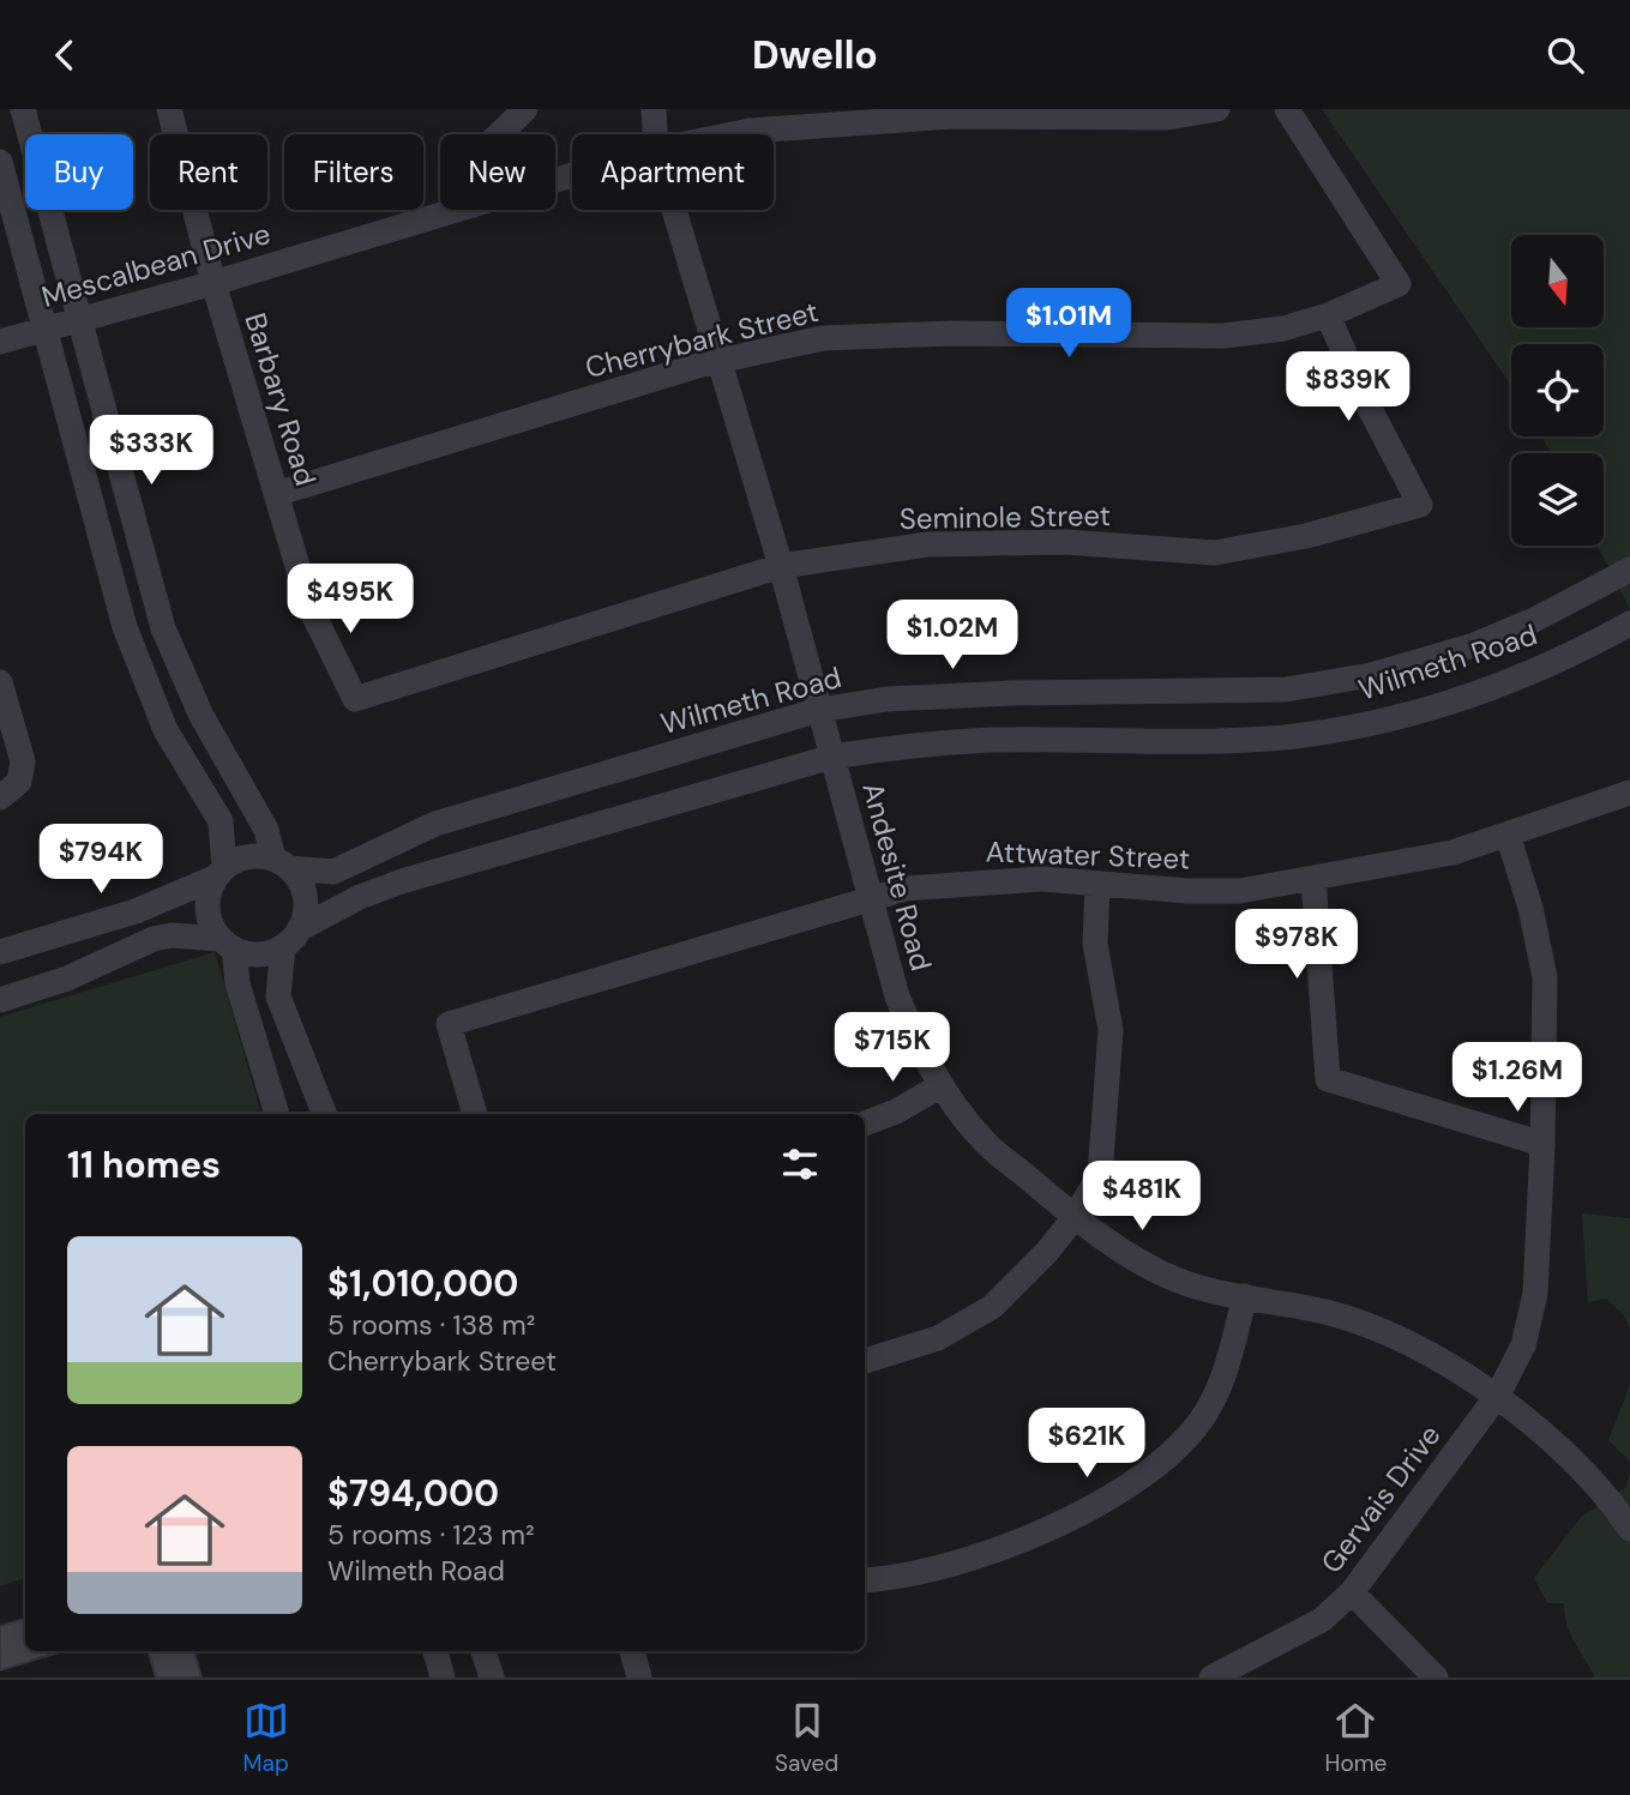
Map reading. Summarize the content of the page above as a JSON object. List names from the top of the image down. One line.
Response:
{"streets":{"street":["Mescalbean Drive","Cherrybark Street","Barbary Road","Seminole Street","Wilmeth Road","Attwater Street","Andesite Road","Gervais Drive"]},"crossings":[["Mescalbean Drive","Barbary Road"],["Cherrybark Street","Barbary Road"],["Cherrybark Street","Seminole Street"],["Cherrybark Street","Andesite Road"],["Barbary Road","Seminole Street"],["Seminole Street","Andesite Road"],["Wilmeth Road","Andesite Road"],["Attwater Street","Andesite Road"],["Attwater Street","Gervais Drive"],["Andesite Road","Gervais Drive"]],"north":"bottom","page":{"header":"Dwello","chip":["Buy","Rent","Filters","New","Apartment"],"price":["$1.01M","$839K","$333K","$495K","$1.02M","$794K","$978K","$715K","$1.26M","$481K","$621K"],"heading":"11 homes","list":[{"name":"$1,010,000","note":"5 rooms · 138 m² · Cherrybark Street"},{"name":"$794,000","note":"5 rooms · 123 m² · Wilmeth Road"}],"tabs":["Map","Saved","Home"]}}
